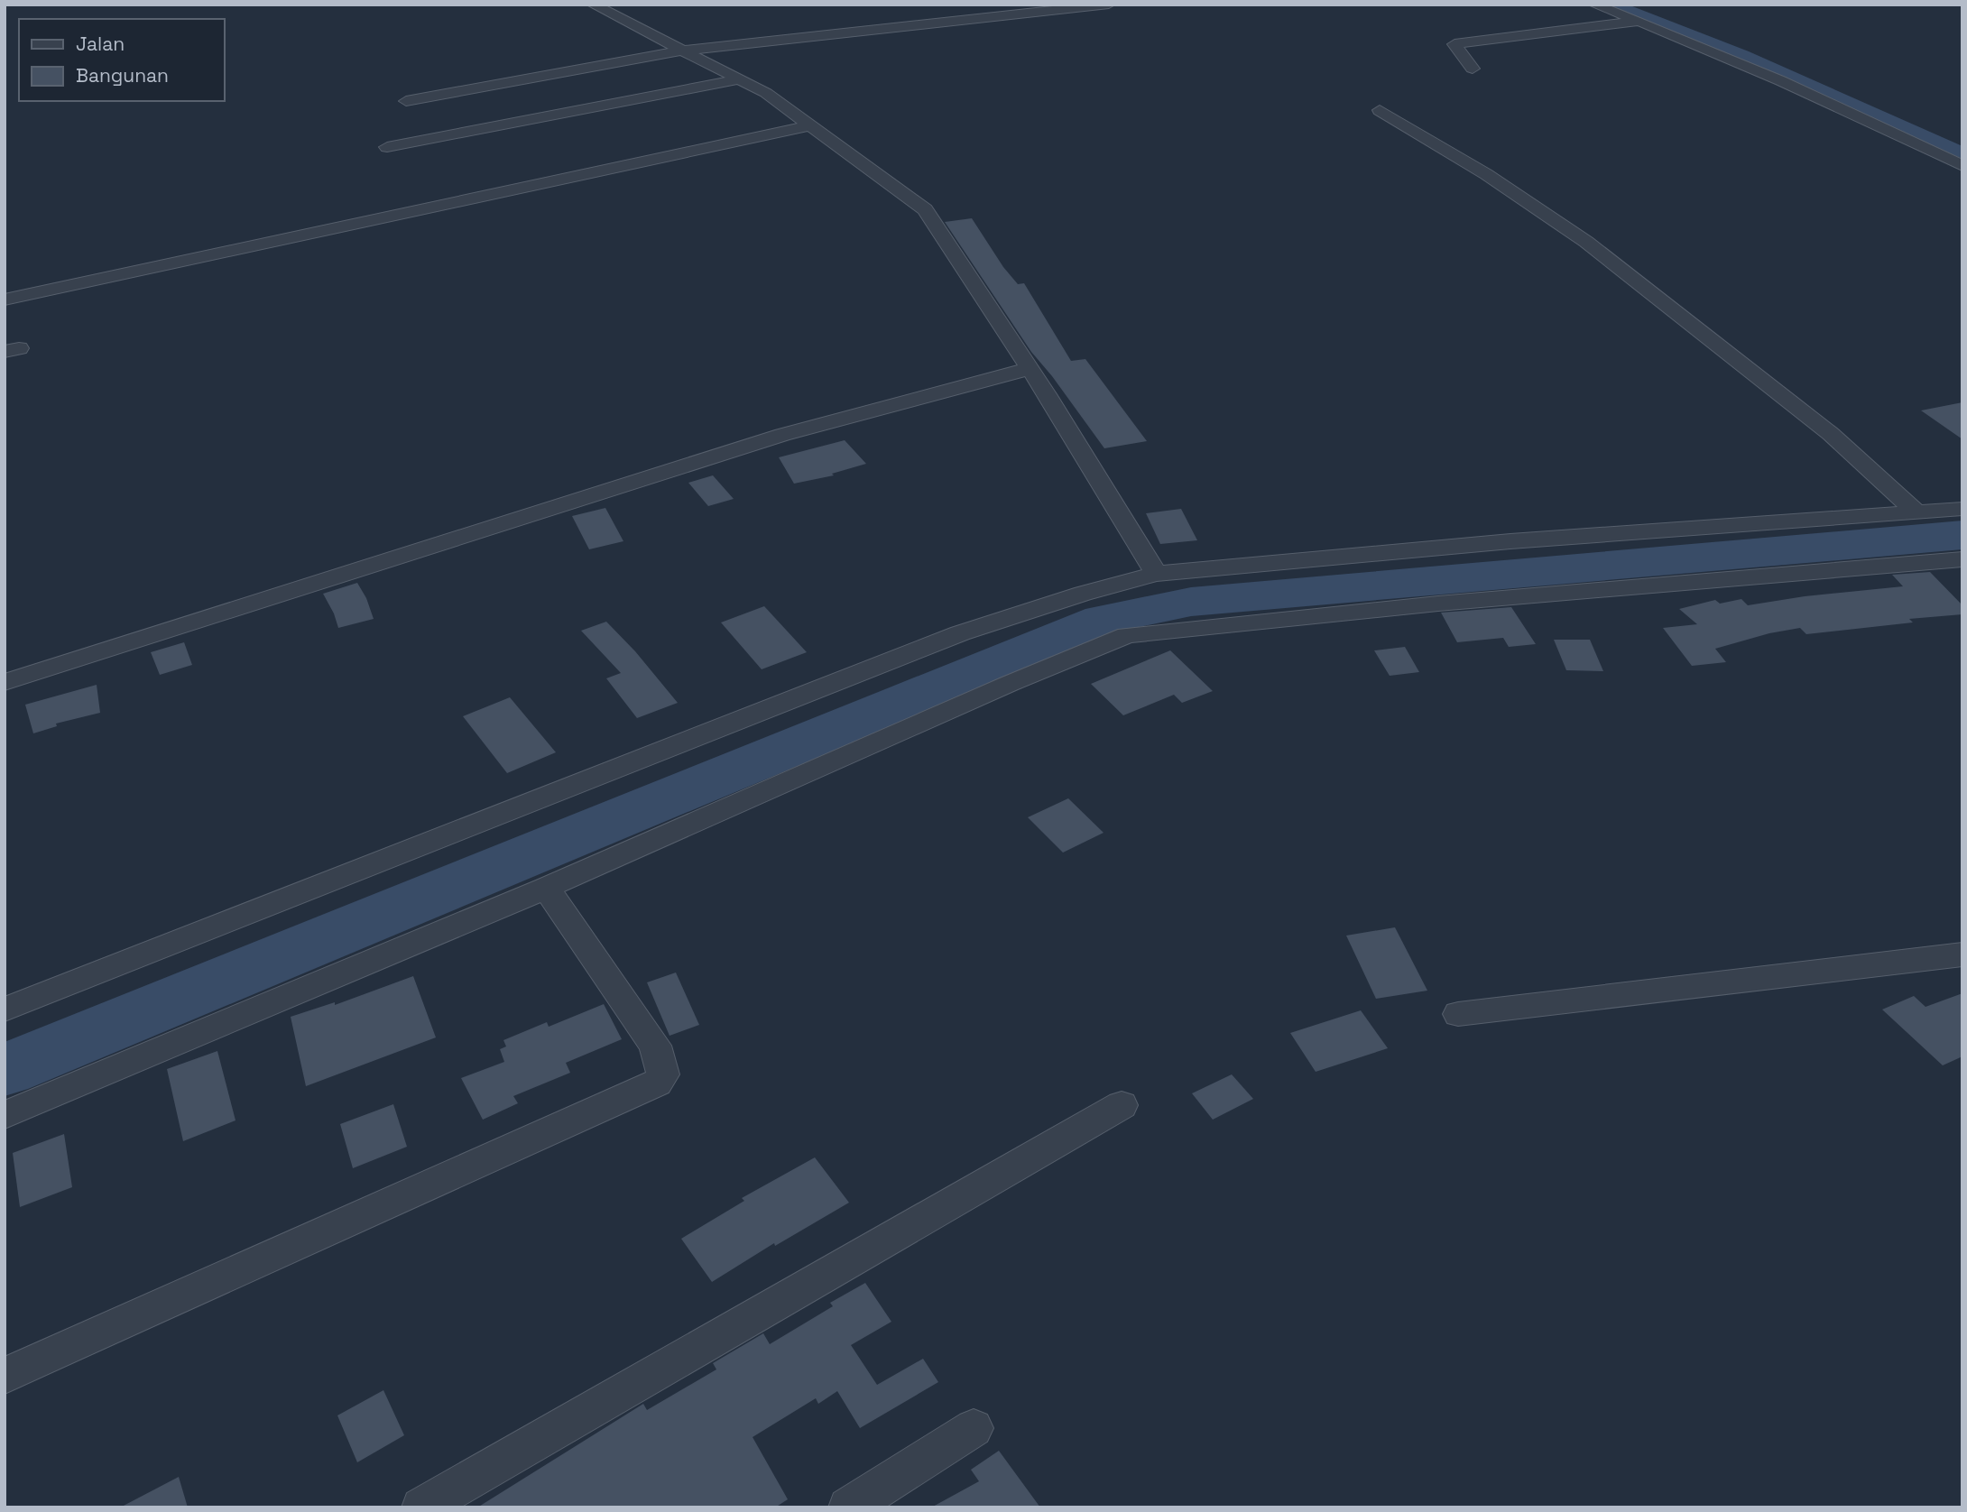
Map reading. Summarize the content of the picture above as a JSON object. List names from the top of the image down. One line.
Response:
{"legend":["Jalan","Bangunan"]}
